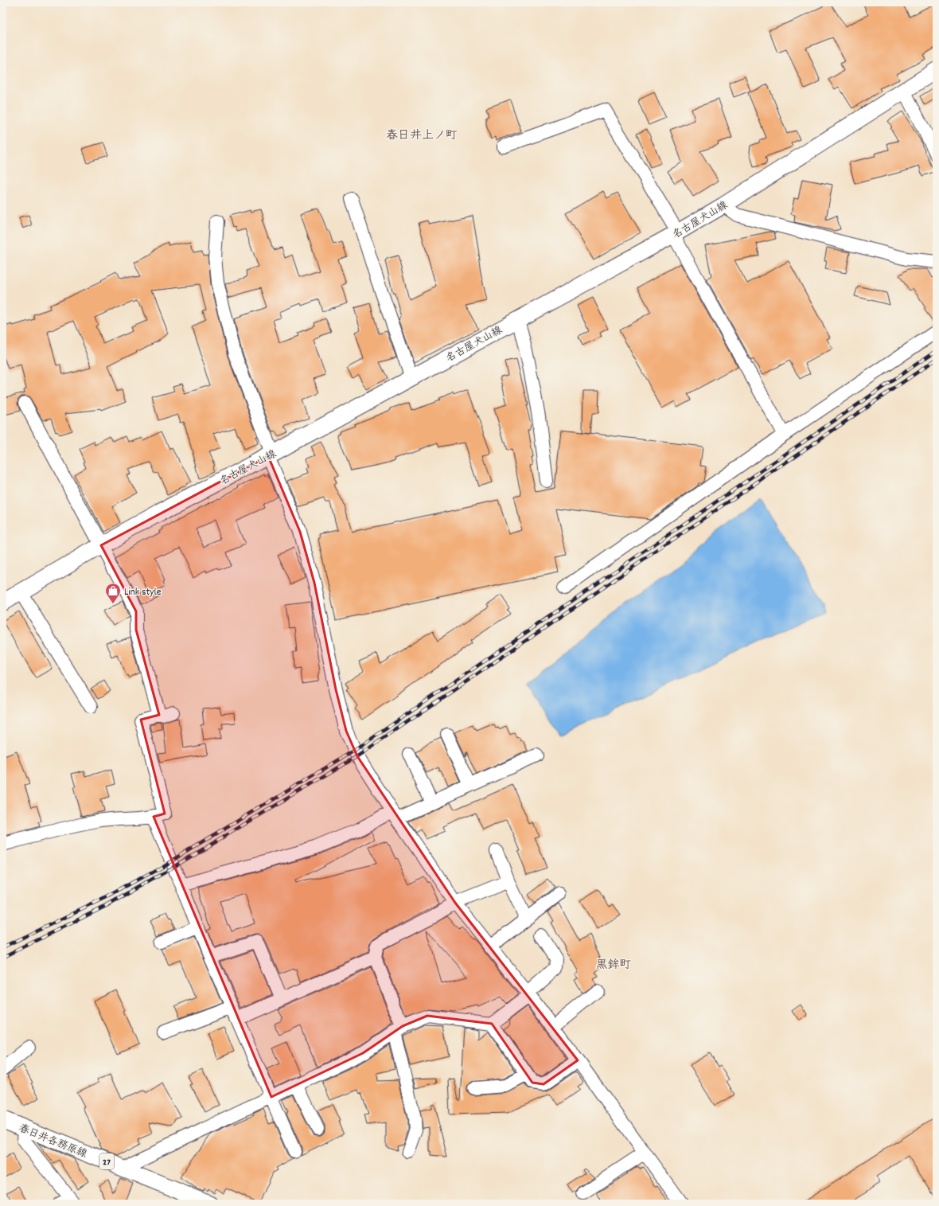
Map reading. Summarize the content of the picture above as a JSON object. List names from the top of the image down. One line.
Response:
{"streets":{"main road":["名古屋犬山線","春日井各務原線","27"]},"districts":["春日井上ノ町","黒鉾町"],"places":{"shop":["Link style"]}}
